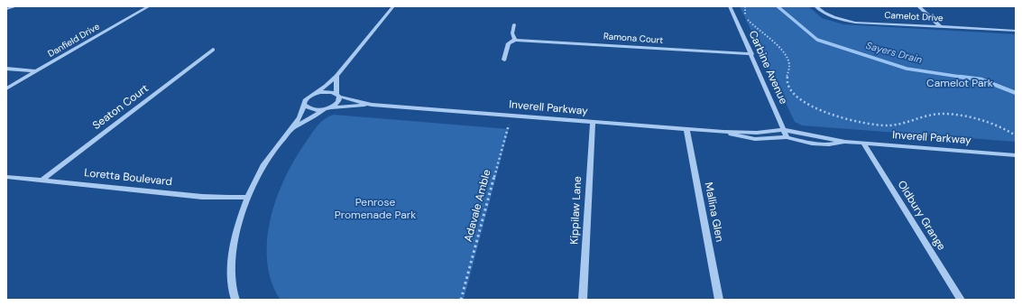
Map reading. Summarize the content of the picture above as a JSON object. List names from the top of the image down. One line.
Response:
{"streets":{"street":["Camelot Drive","Ramona Court","Danfield Drive","Carbine Avenue","Seaton Court","Inverell Parkway","Loretta Boulevard","Kippilaw Lane","Mallina Glen","Oldbury Grange"],"path":["Adavale Amble"]},"crossings":[["Ramona Court","Carbine Avenue"],["Carbine Avenue","Inverell Parkway"],["Seaton Court","Loretta Boulevard"],["Inverell Parkway","Adavale Amble"],["Inverell Parkway","Kippilaw Lane"],["Inverell Parkway","Mallina Glen"],["Inverell Parkway","Oldbury Grange"]],"water":["Sayers Drain"],"parks":["Camelot Park","Penrose Promenade Park"]}
